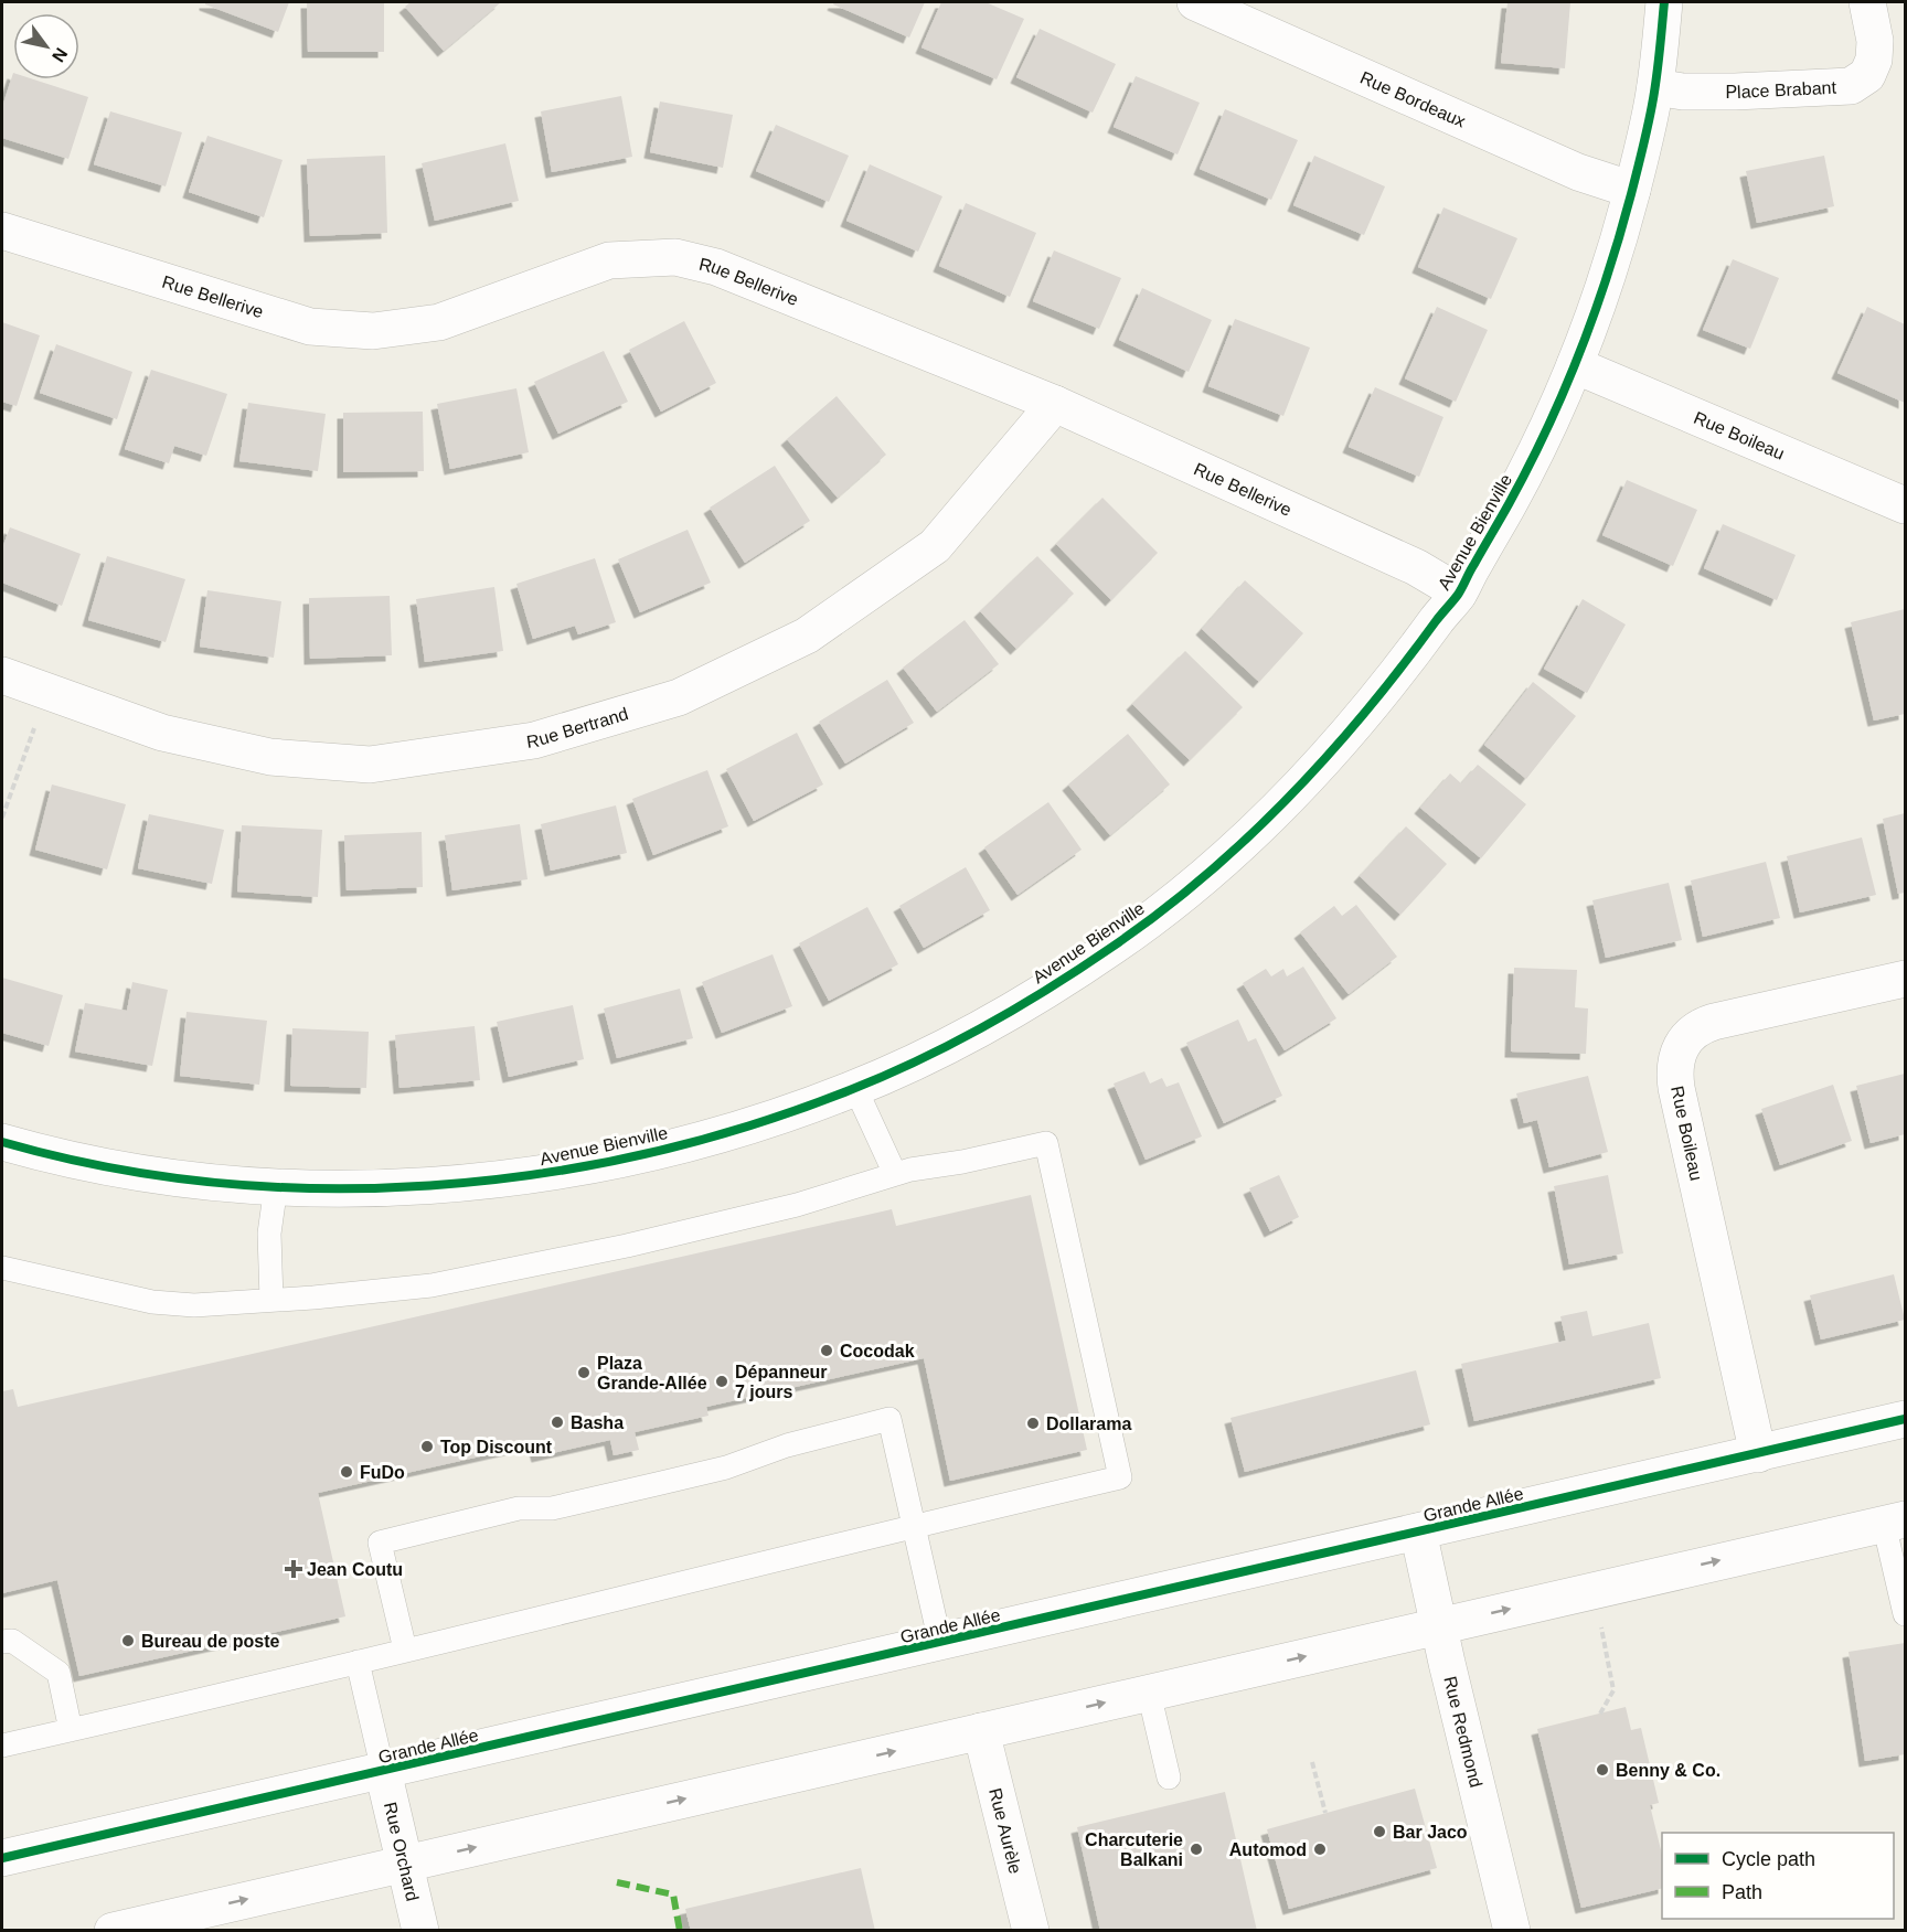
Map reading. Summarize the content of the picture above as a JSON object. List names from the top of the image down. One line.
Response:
{"streets":{"street":["Place Brabant","Rue Bordeaux","Rue Bellerive","Rue Boileau","Avenue Bienville","Rue Bertrand","Grande Allée","Rue Redmond","Rue Aurèle","Rue Orchard"]},"crossings":[["Place Brabant","Avenue Bienville"],["Rue Bordeaux","Avenue Bienville"],["Rue Bellerive","Avenue Bienville"],["Rue Bellerive","Rue Bertrand"],["Rue Boileau","Avenue Bienville"],["Rue Boileau","Grande Allée"],["Grande Allée","Rue Redmond"],["Grande Allée","Rue Orchard"]],"places":{"other":["Cocodak","Plaza Grande-Allée","Dépanneur 7 jours","Basha","Dollarama","Top Discount","FuDo","Bureau de poste","Benny & Co.","Bar Jaco","Charcuterie Balkani","Automod"],"health":["Jean Coutu"]},"legend":["Cycle path","Path"],"north":"bottom right"}
